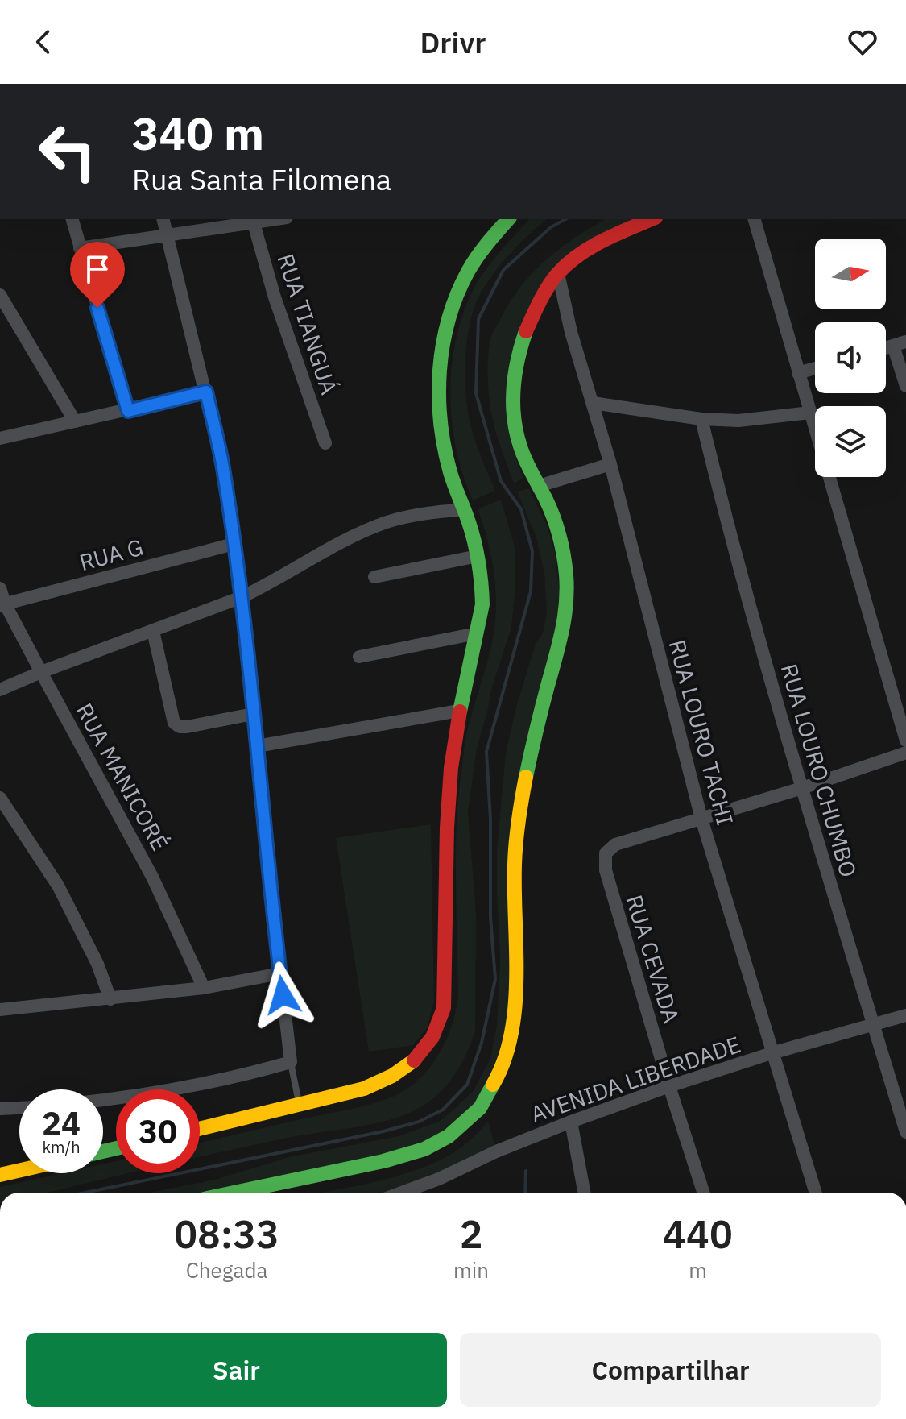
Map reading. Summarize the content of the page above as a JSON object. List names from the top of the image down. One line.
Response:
{"streets":{"street":["RUA TIANGUÁ","RUA G","RUA LOURO TACHI","RUA LOURO CHUMBO","RUA MANICORÉ","RUA CEVADA","AVENIDA LIBERDADE"]},"crossings":[["RUA G","RUA MANICORÉ"],["RUA LOURO TACHI","RUA CEVADA"],["RUA LOURO TACHI","AVENIDA LIBERDADE"],["RUA LOURO CHUMBO","AVENIDA LIBERDADE"],["RUA CEVADA","AVENIDA LIBERDADE"]],"north":"right","page":{"header":"Drivr","turn":["340 m","Rua Santa Filomena"],"speed":"24 km/h","limit":"30","eta":["08:33","Chegada","2","min","440","m"],"buttons":["Sair","Compartilhar"]}}
